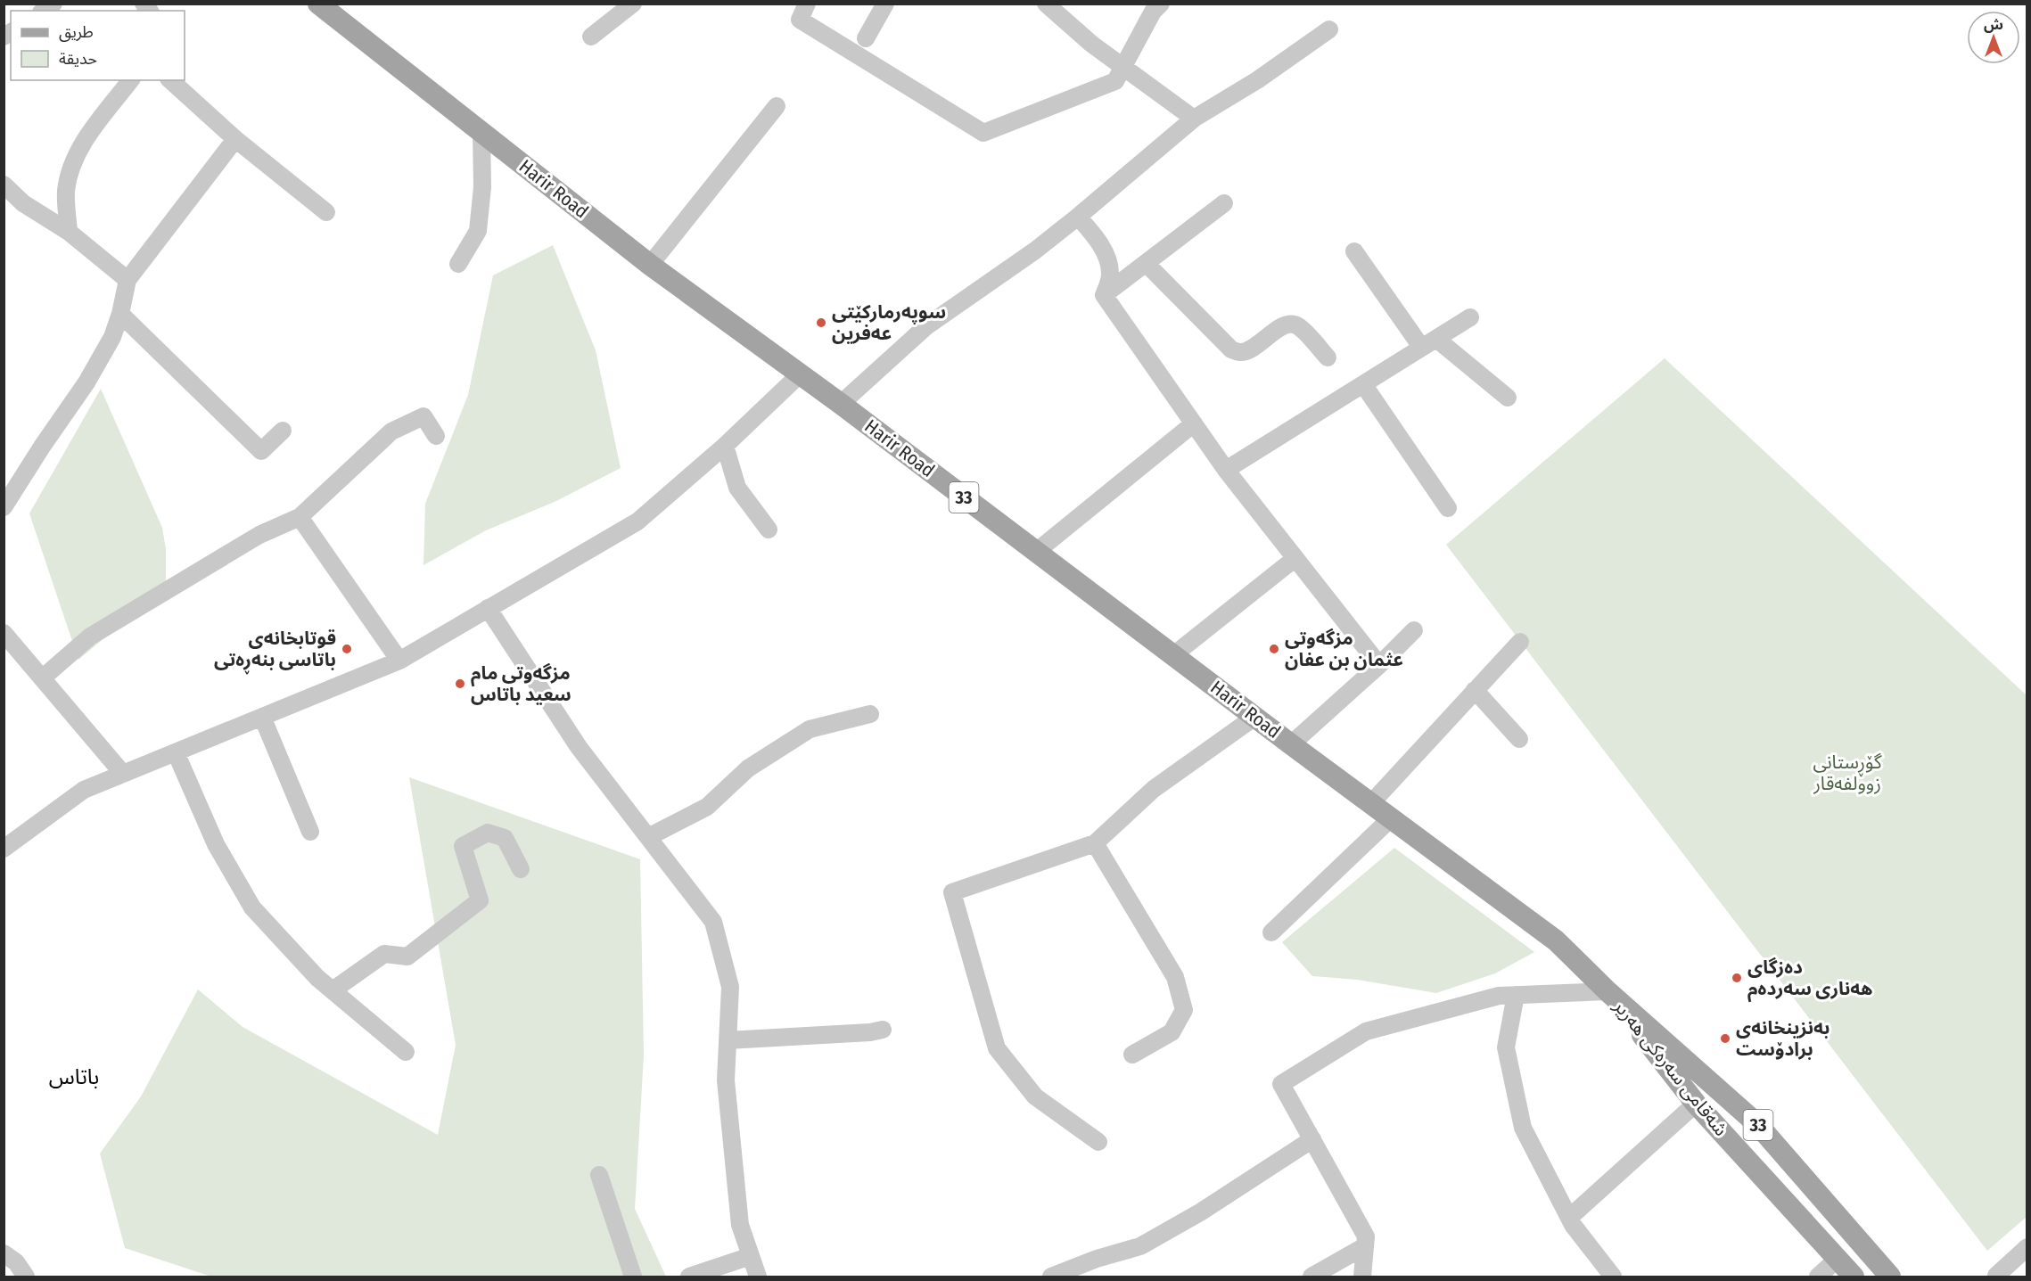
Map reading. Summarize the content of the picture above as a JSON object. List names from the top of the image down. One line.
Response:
{"streets":{"main road":["Harir Road","33","شەقامی سەرەکی هەریر"]},"crossings":[["Harir Road","شەقامی سەرەکی هەریر"]],"districts":["باتاس"],"parks":["گۆڕستانی زوولفەقار"],"places":["سوپەرمارکێتی عەفرین","قوتابخانەی باتاسی بنەڕەتی","مزگەوتی عثمان بن عفان","مزگەوتی مام سعید باتاس","دەزگای هەناری سەردەم","بەنزینخانەی برادۆست"],"legend":["طريق","حديقة"],"north":"top"}
